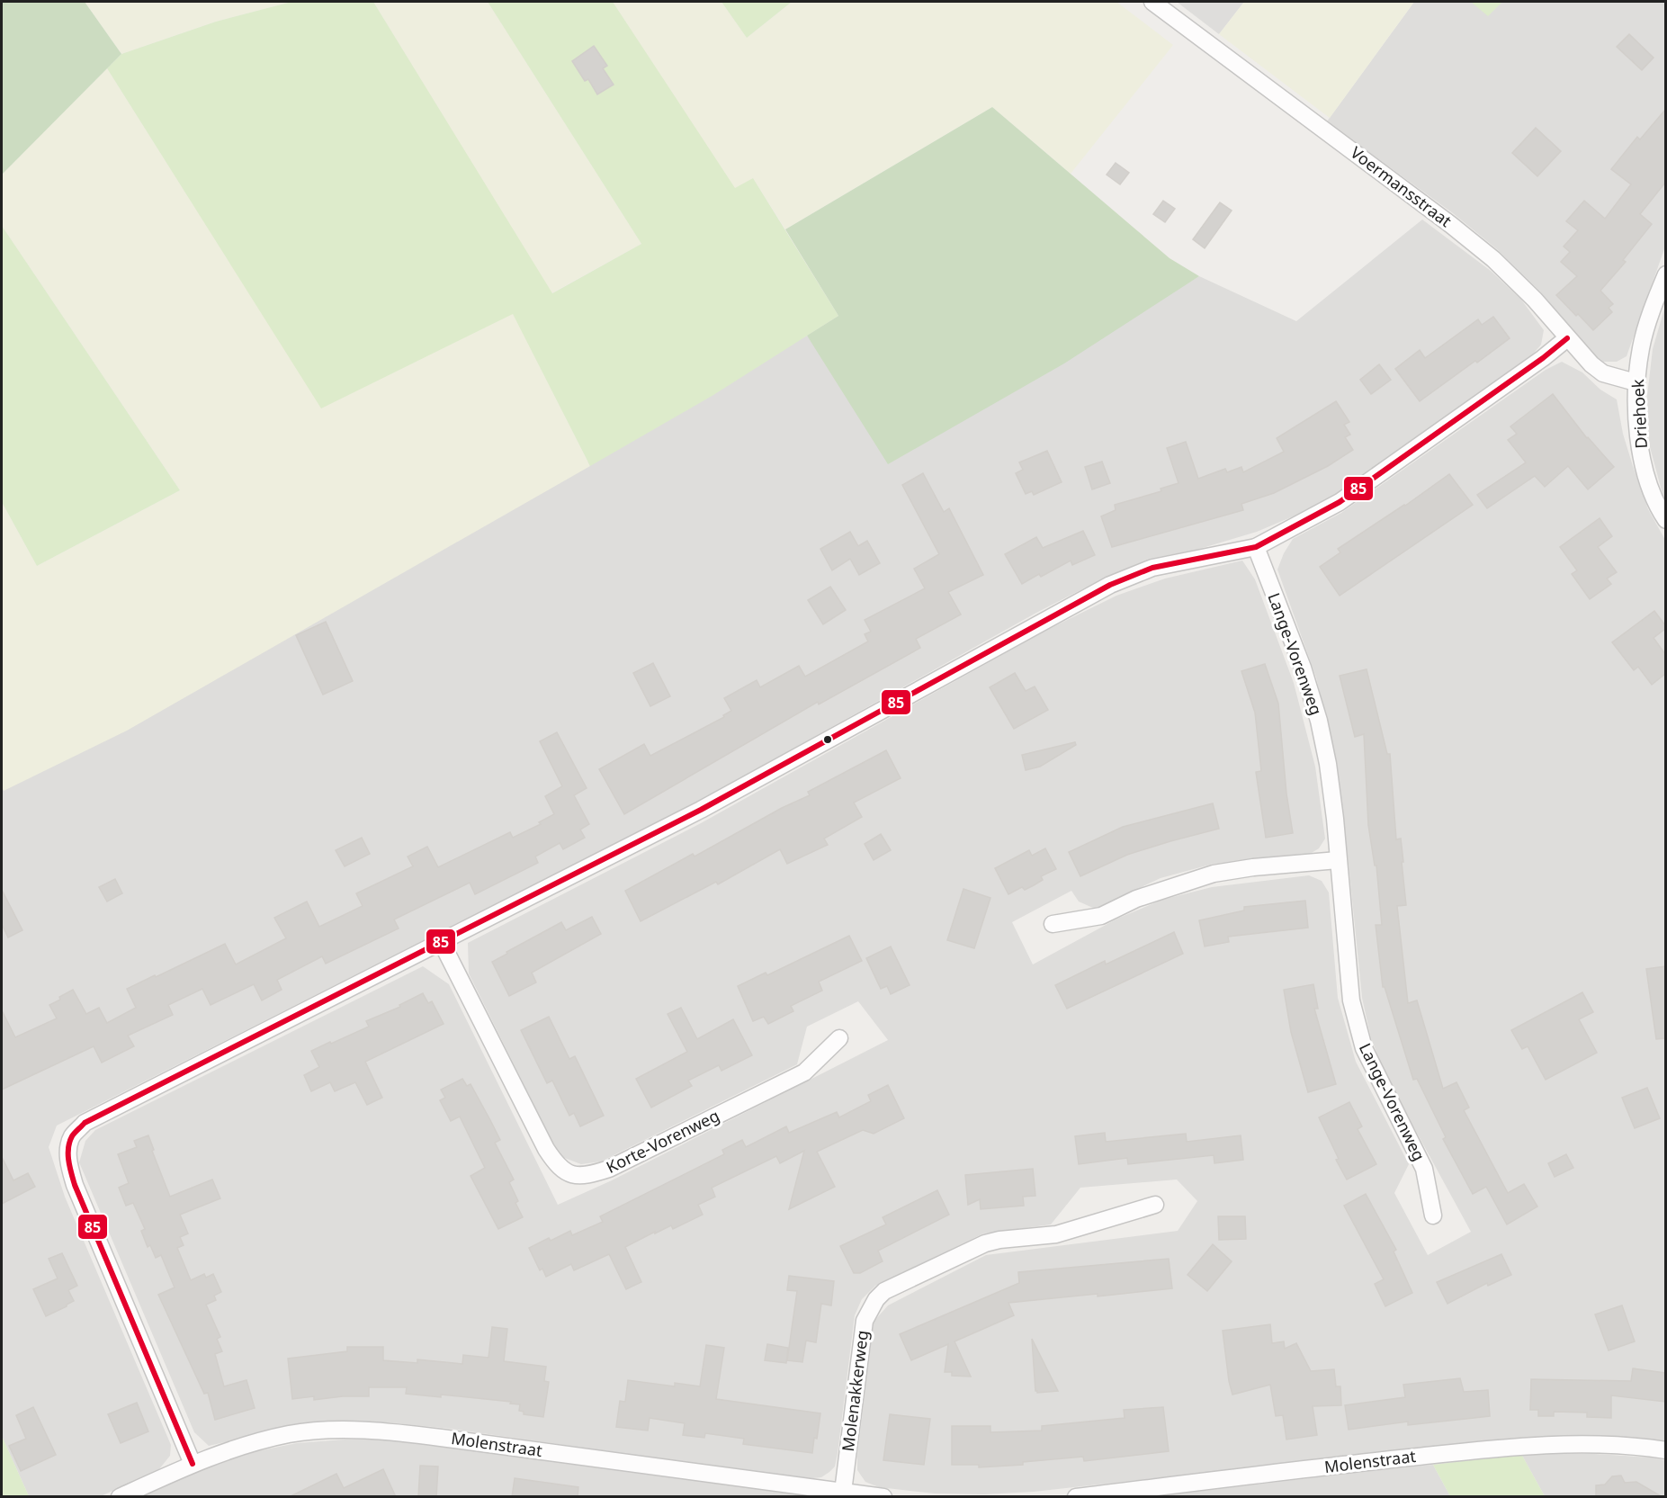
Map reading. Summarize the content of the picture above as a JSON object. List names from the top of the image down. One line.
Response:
{"streets":{"street":["Voermansstraat","Driehoek","Lange-Vorenweg","Korte-Vorenweg","Molenakkerweg","Molenstraat"]},"crossings":[["Voermansstraat","Driehoek"],["Molenakkerweg","Molenstraat"]],"lines":["transit line 85"]}
